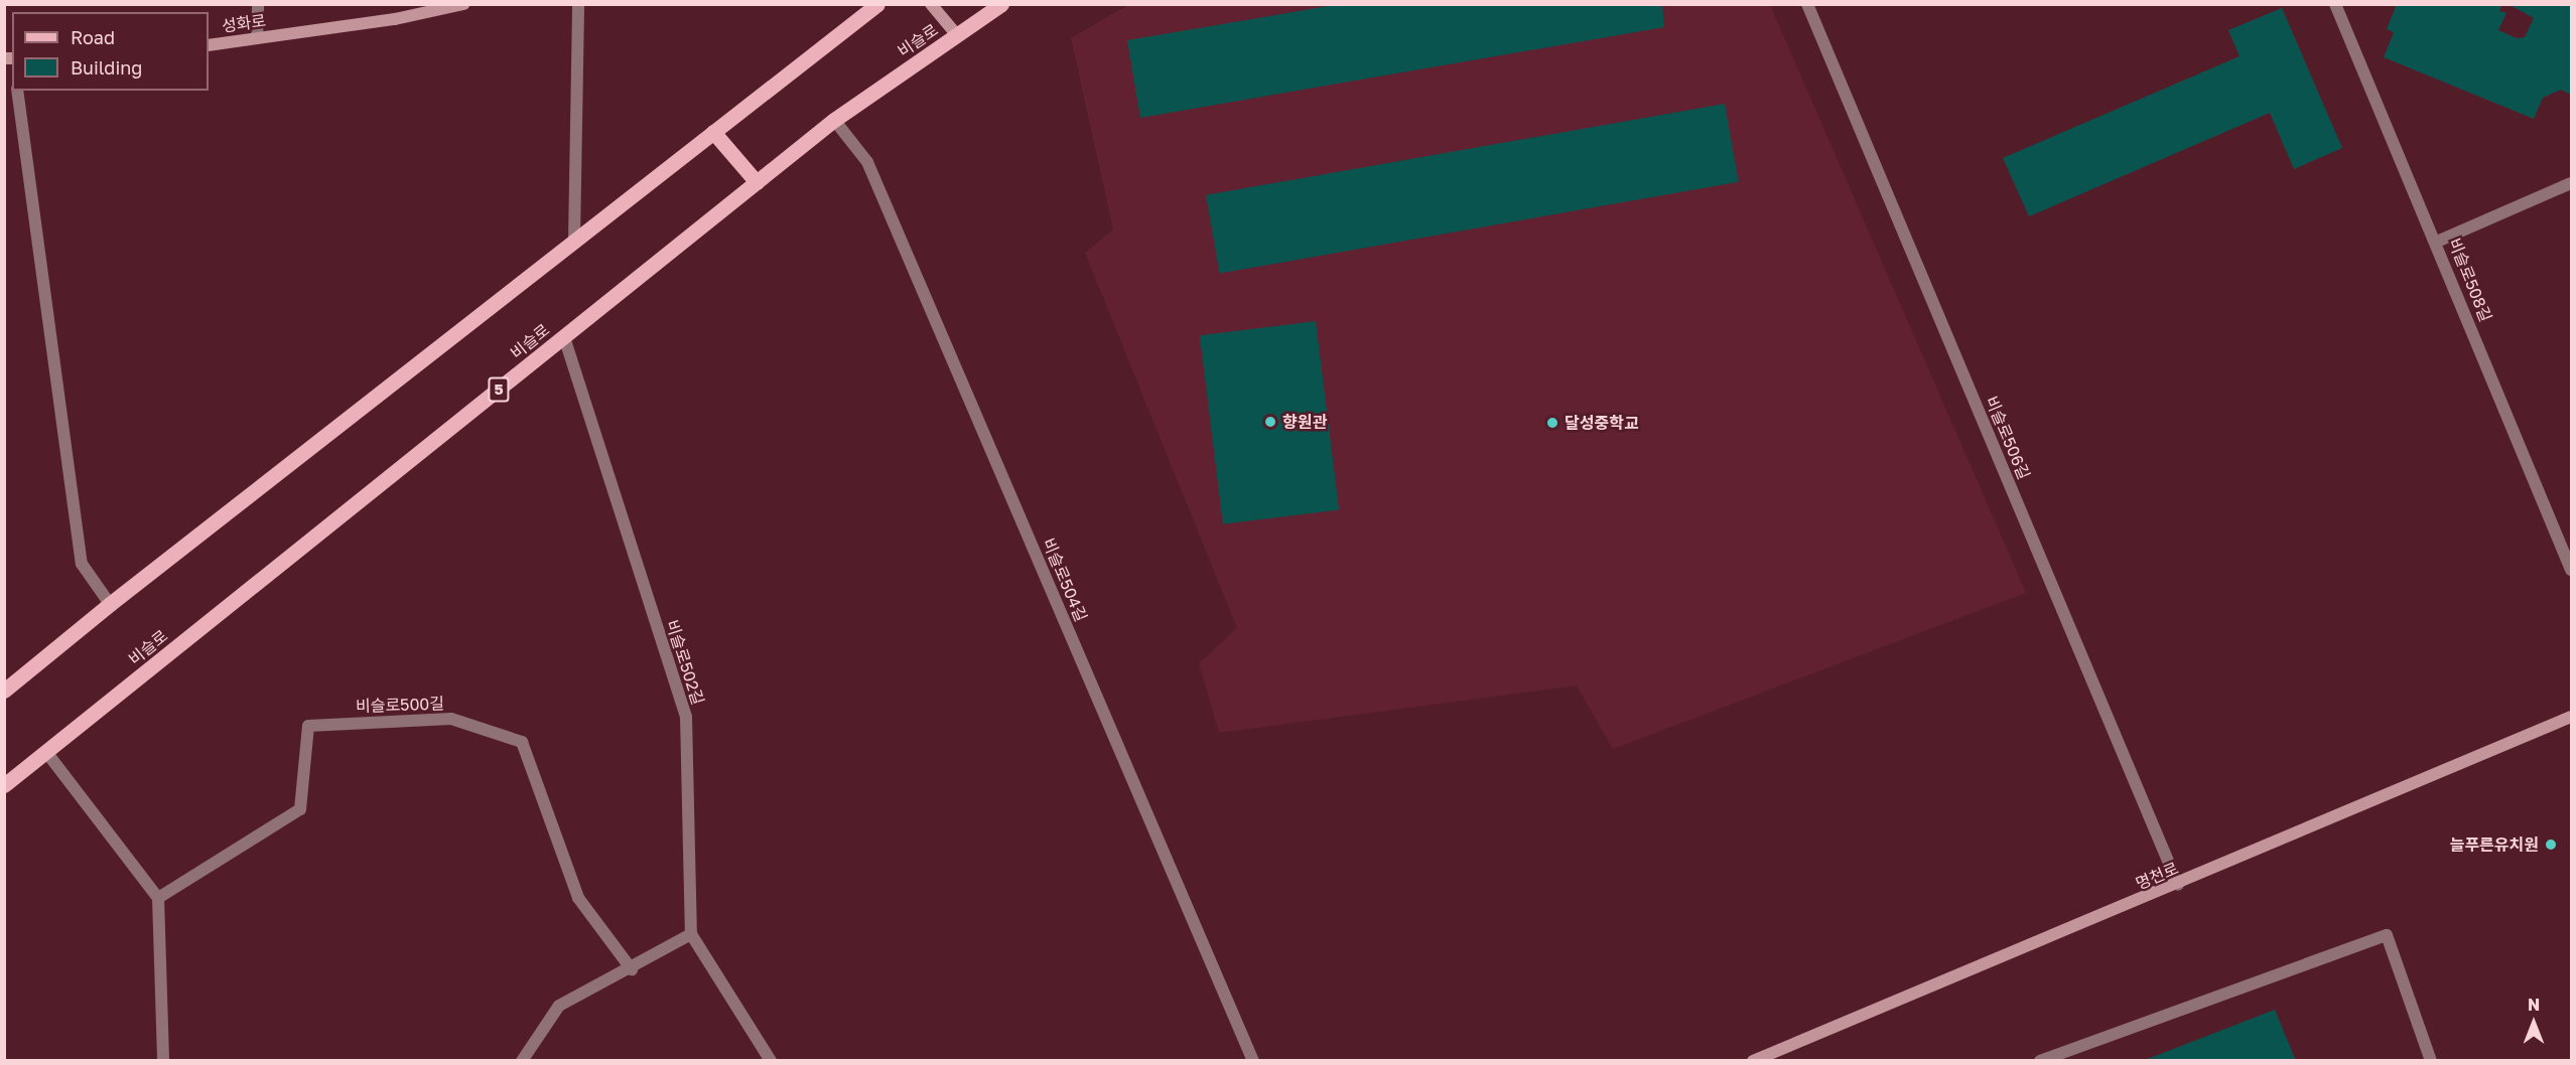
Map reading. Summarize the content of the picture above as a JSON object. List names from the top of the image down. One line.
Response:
{"streets":{"main road":["비슬로","5"],"street":["성화로","비슬로508길","비슬로506길","비슬로504길","비슬로502길","비슬로500길","명천로"]},"crossings":[["비슬로","비슬로504길"],["비슬로","비슬로502길"],["비슬로506길","명천로"]],"places":["향원관","달성중학교","늘푸른유치원"],"legend":["Road","Building"],"north":"top"}
